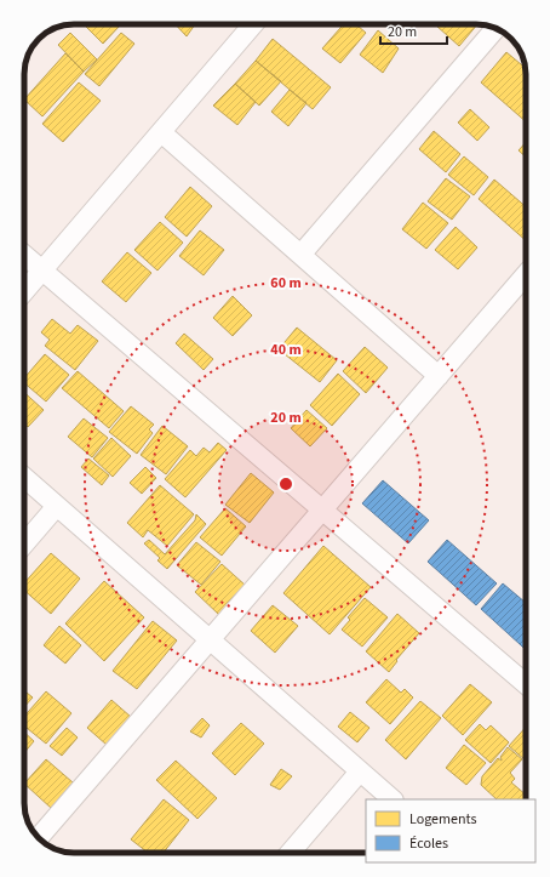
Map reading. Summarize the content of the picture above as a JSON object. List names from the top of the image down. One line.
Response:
{"legend":["Logements","Écoles"],"scale_bar":"20 m","rings":["60 m","40 m","20 m"]}
